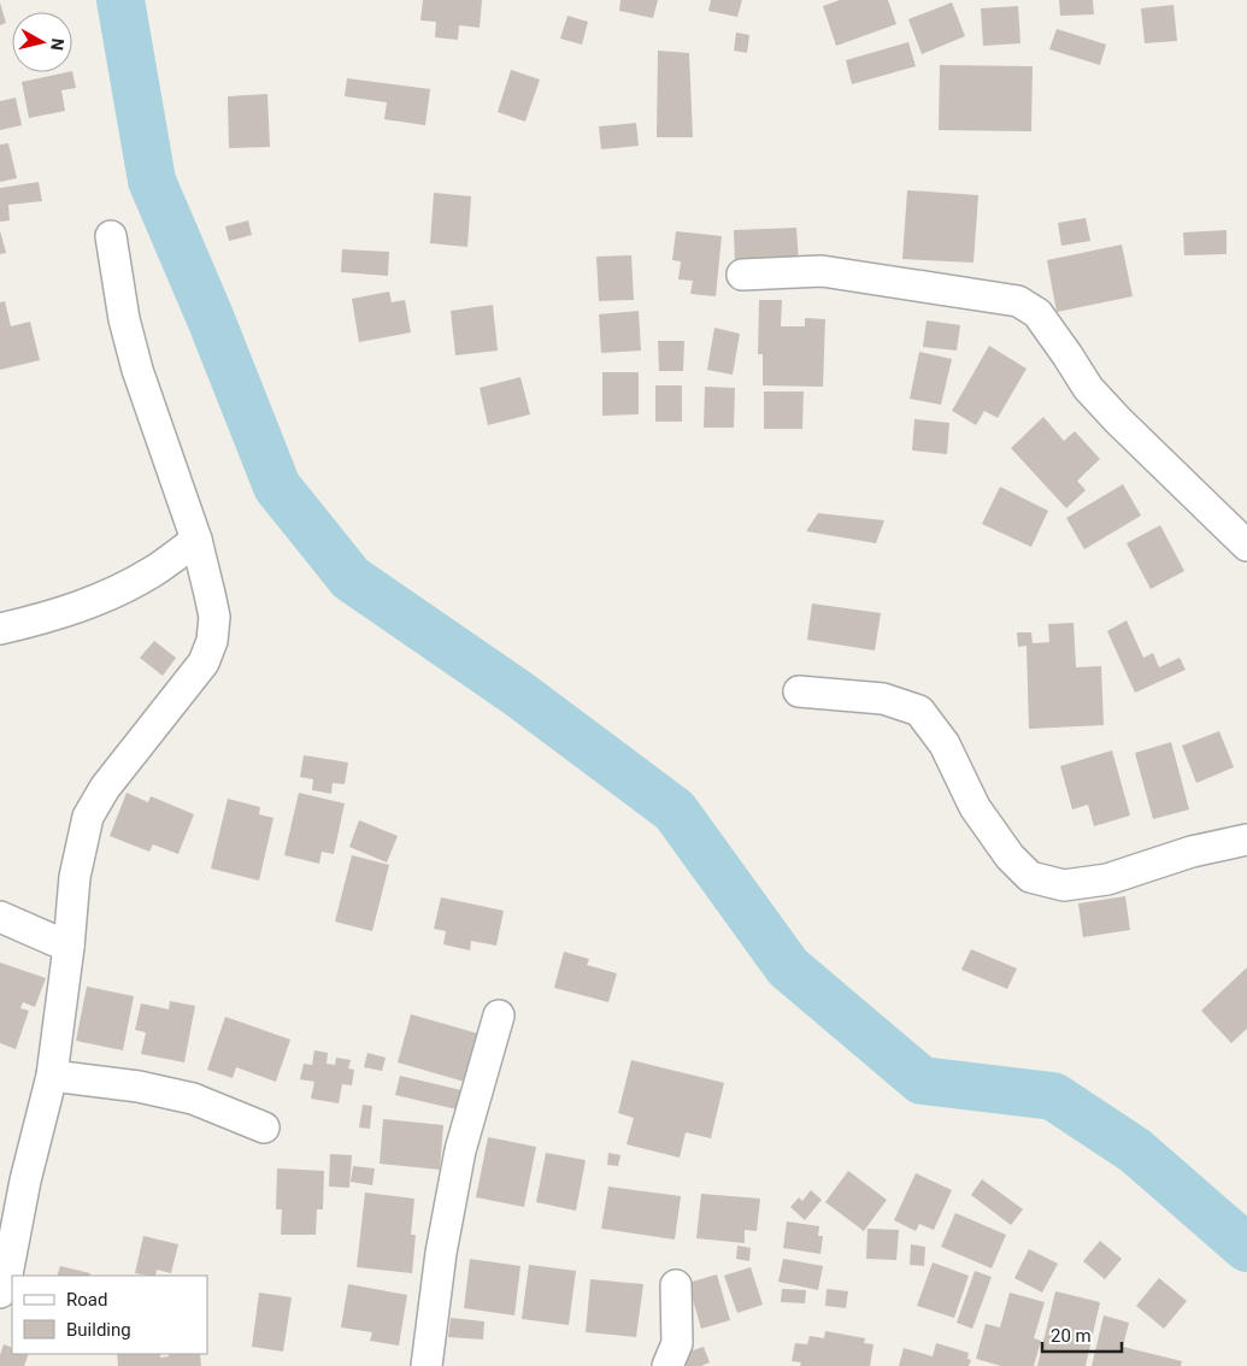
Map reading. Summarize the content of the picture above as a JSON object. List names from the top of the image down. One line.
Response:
{"legend":["Road","Building"],"scale_bar":"20 m","north":"right"}
